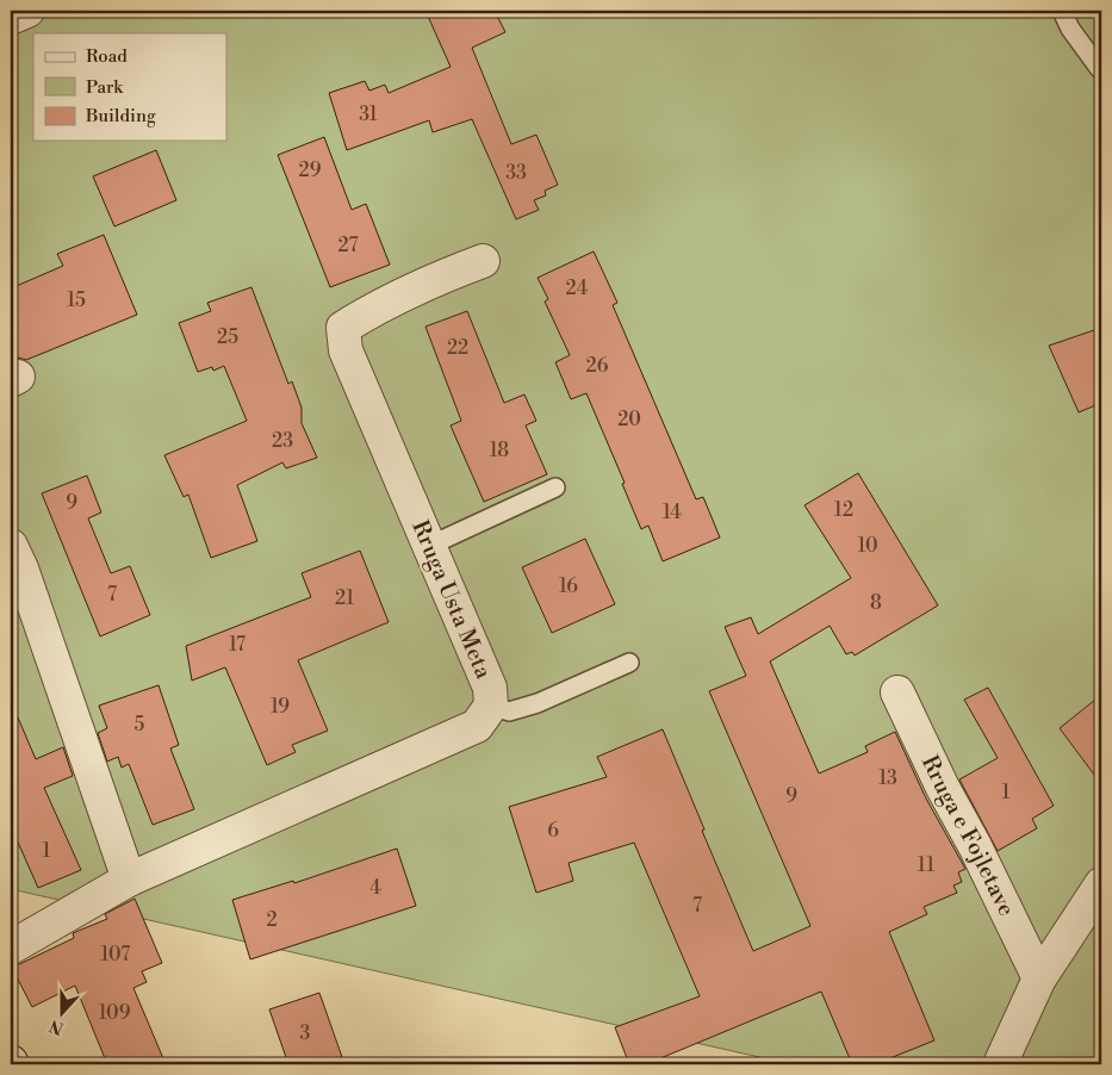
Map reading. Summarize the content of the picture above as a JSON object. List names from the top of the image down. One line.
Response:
{"streets":{"street":["Rruga Usta Meta","Rruga e Fojletave"]},"house_numbers":["31","29","33","27","24","15","25","22","26","20","23","18","9","12","14","10","16","7","21","8","17","19","5","13","1","9","6","1","11","4","7","2","107","109","3"],"legend":["Road","Park","Building"],"north":"bottom"}
